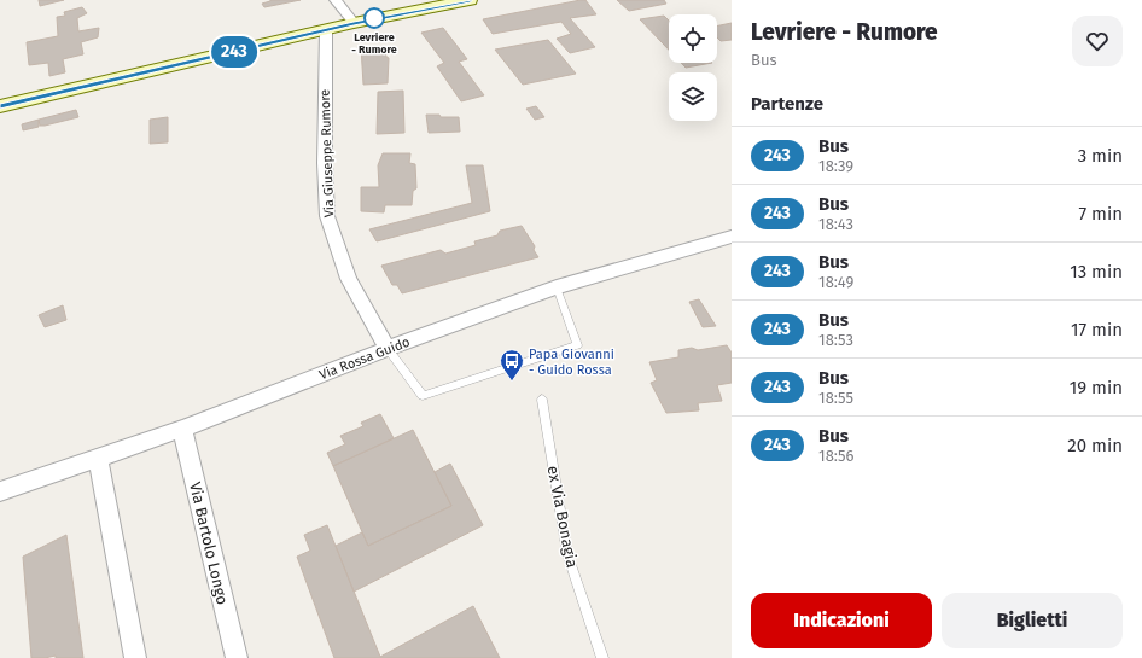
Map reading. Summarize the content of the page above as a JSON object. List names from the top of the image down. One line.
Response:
{"streets":{"street":["Via Giuseppe Rumore","Via Rossa Guido","Via Bartolo Longo"],"lane":["ex Via Bonagia"]},"crossings":[["Via Giuseppe Rumore","Via Rossa Guido"],["Via Rossa Guido","Via Bartolo Longo"]],"places":{"other":["Levriere - Rumore"],"bus stop":["Papa Giovanni - Guido Rossa"]},"lines":["bus line 243"],"page":{"on_map":"243","heading":[["Levriere - Rumore","Bus"],"Partenze"],"list":[{"mark":"243","name":"Bus","note":"18:39","value":"3 min"},{"mark":"243","name":"Bus","note":"18:43","value":"7 min"},{"mark":"243","name":"Bus","note":"18:49","value":"13 min"},{"mark":"243","name":"Bus","note":"18:53","value":"17 min"},{"mark":"243","name":"Bus","note":"18:55","value":"19 min"},{"mark":"243","name":"Bus","note":"18:56","value":"20 min"}],"buttons":["Indicazioni","Biglietti"]}}
